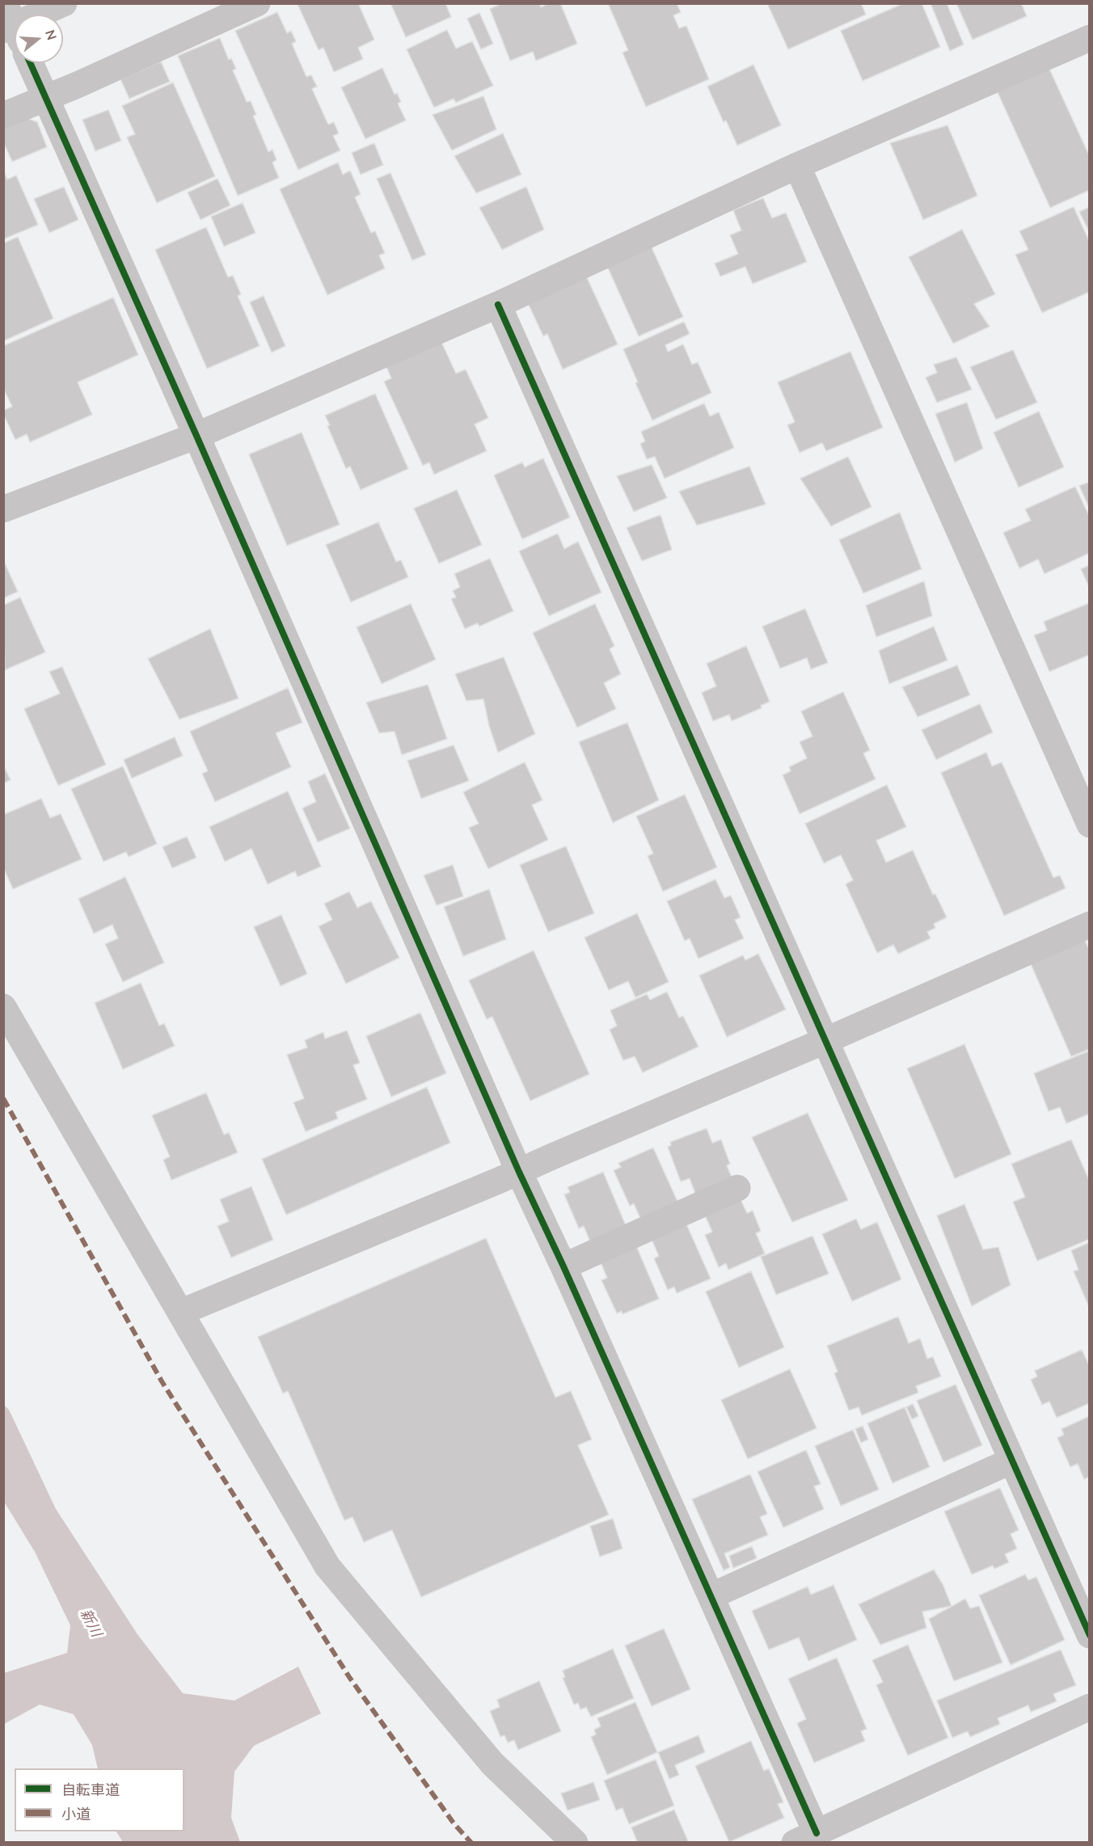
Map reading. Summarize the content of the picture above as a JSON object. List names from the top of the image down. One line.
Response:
{"water":["新川"],"legend":["自転車道","小道"],"north":"right"}
